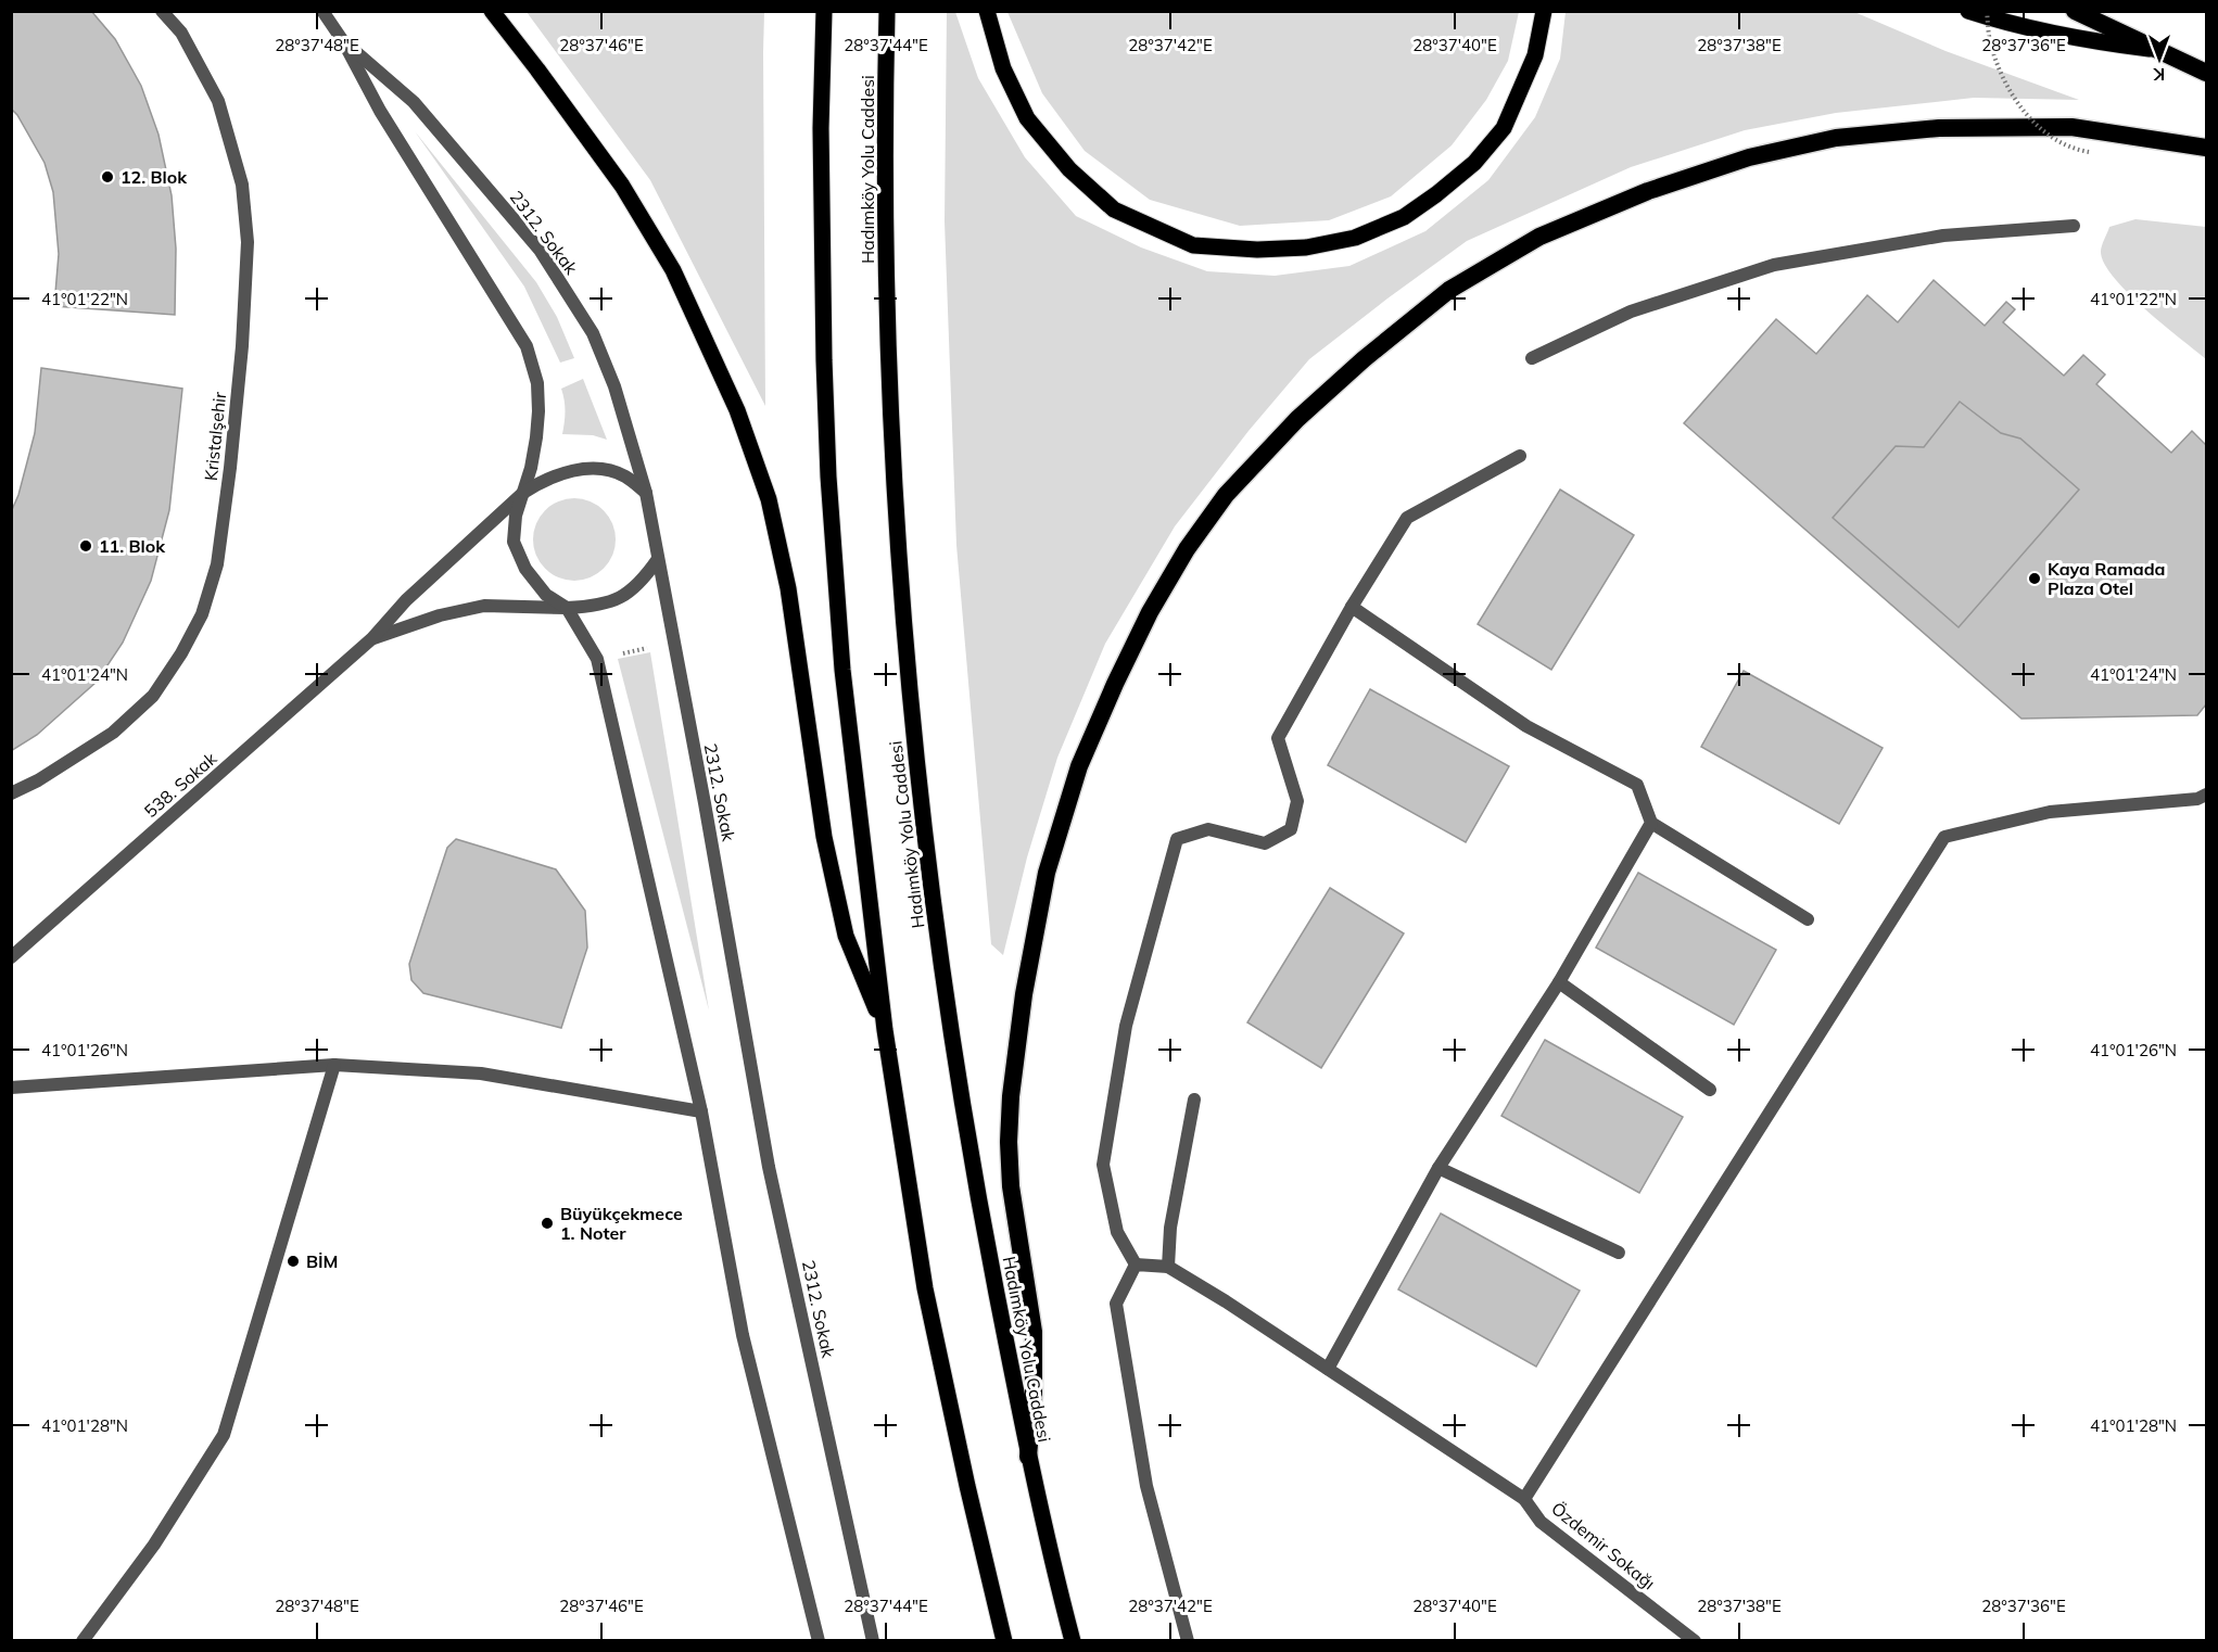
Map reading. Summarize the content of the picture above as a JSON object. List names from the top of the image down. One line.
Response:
{"streets":{"main road":["Hadımköy Yolu Caddesi"],"street":["2312. Sokak","Kristalşehir","538. Sokak","Özdemir Sokağı"]},"crossings":[["2312. Sokak","538. Sokak"]],"places":["12. Blok","11. Blok","Kaya Ramada Plaza Otel","Büyükçekmece 1. Noter","BİM"],"north":"bottom","coordinates":["28°37'48\"E","28°37'46\"E","28°37'44\"E","28°37'42\"E","28°37'40\"E","28°37'38\"E","28°37'36\"E","41°01'22\"N","41°01'24\"N","41°01'26\"N","41°01'28\"N"]}
